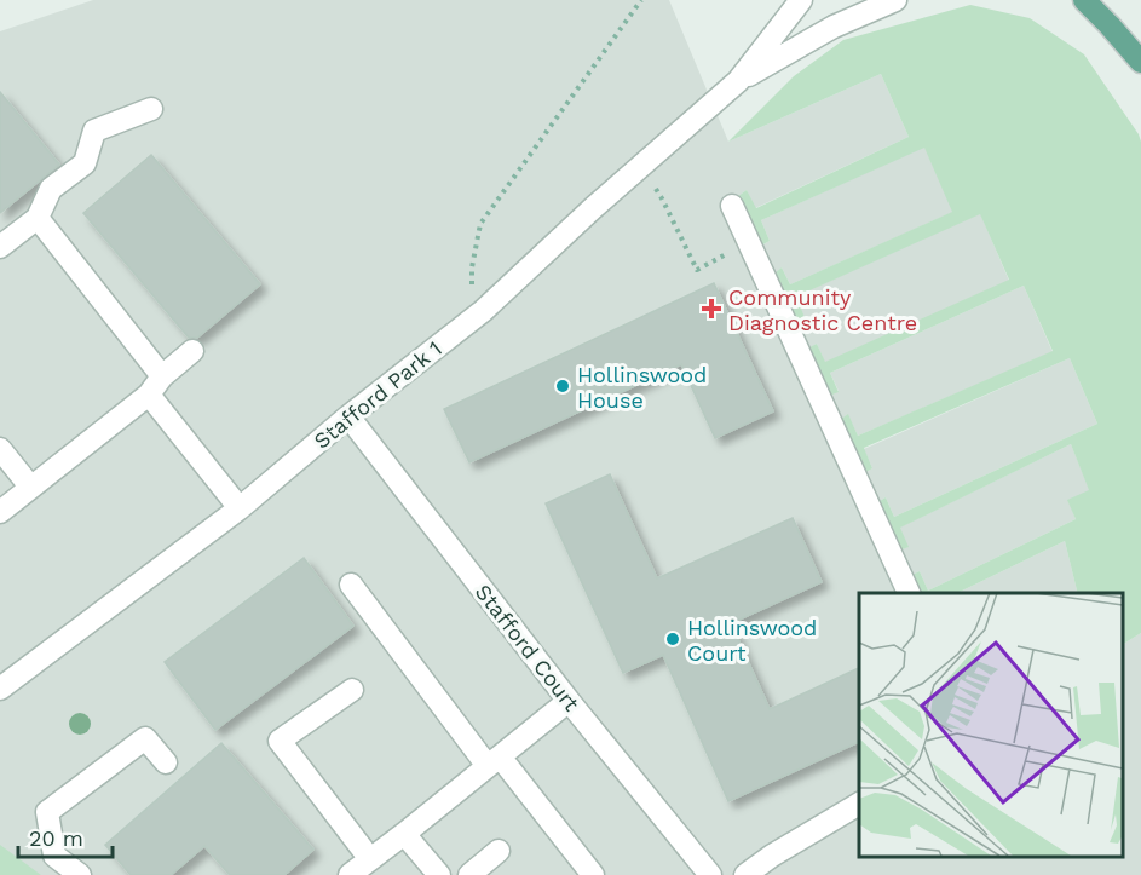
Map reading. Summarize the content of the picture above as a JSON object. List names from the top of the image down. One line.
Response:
{"streets":{"street":["Stafford Park 1","Stafford Court"]},"crossings":[["Stafford Park 1","Stafford Court"]],"places":{"health":["Community Diagnostic Centre"],"other":["Hollinswood House","Hollinswood Court"]},"scale_bar":"20 m"}
